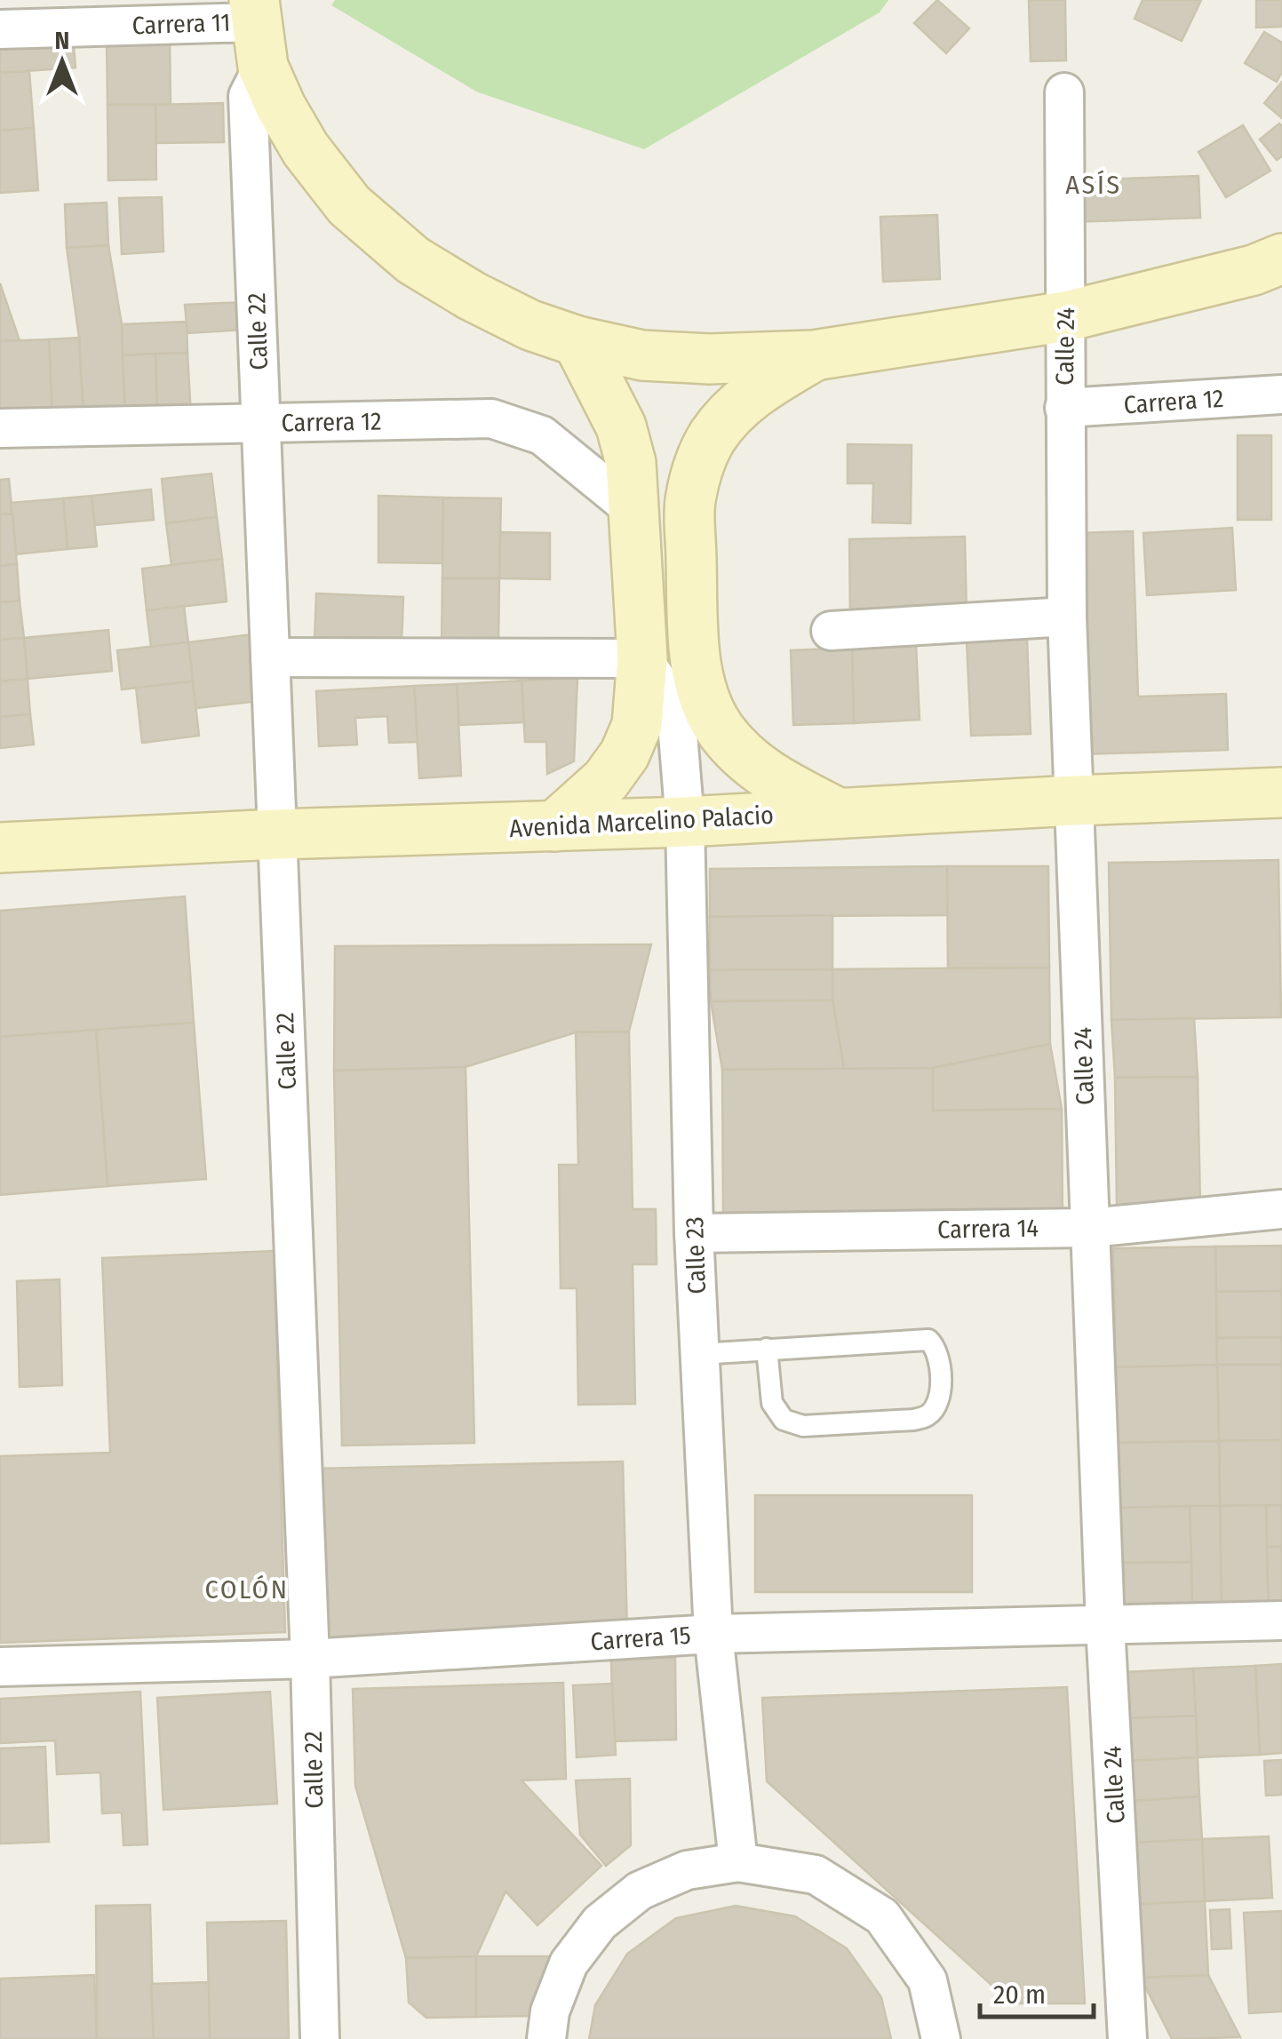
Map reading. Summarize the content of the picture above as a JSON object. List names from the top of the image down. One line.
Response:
{"streets":{"main road":["Avenida Marcelino Palacio"],"street":["Carrera 11","Calle 22","Calle 24","Carrera 12","Carrera 14","Calle 23","Carrera 15"]},"crossings":[["Carrera 11","Calle 22"],["Calle 22","Carrera 12"],["Calle 22","Avenida Marcelino Palacio"],["Calle 22","Carrera 15"],["Calle 24","Carrera 12"],["Calle 24","Avenida Marcelino Palacio"],["Calle 24","Carrera 14"],["Calle 24","Carrera 15"],["Avenida Marcelino Palacio","Calle 23"],["Carrera 14","Calle 23"],["Calle 23","Carrera 15"]],"districts":["ASÍS","COLÓN"],"scale_bar":"20 m","north":"top"}
